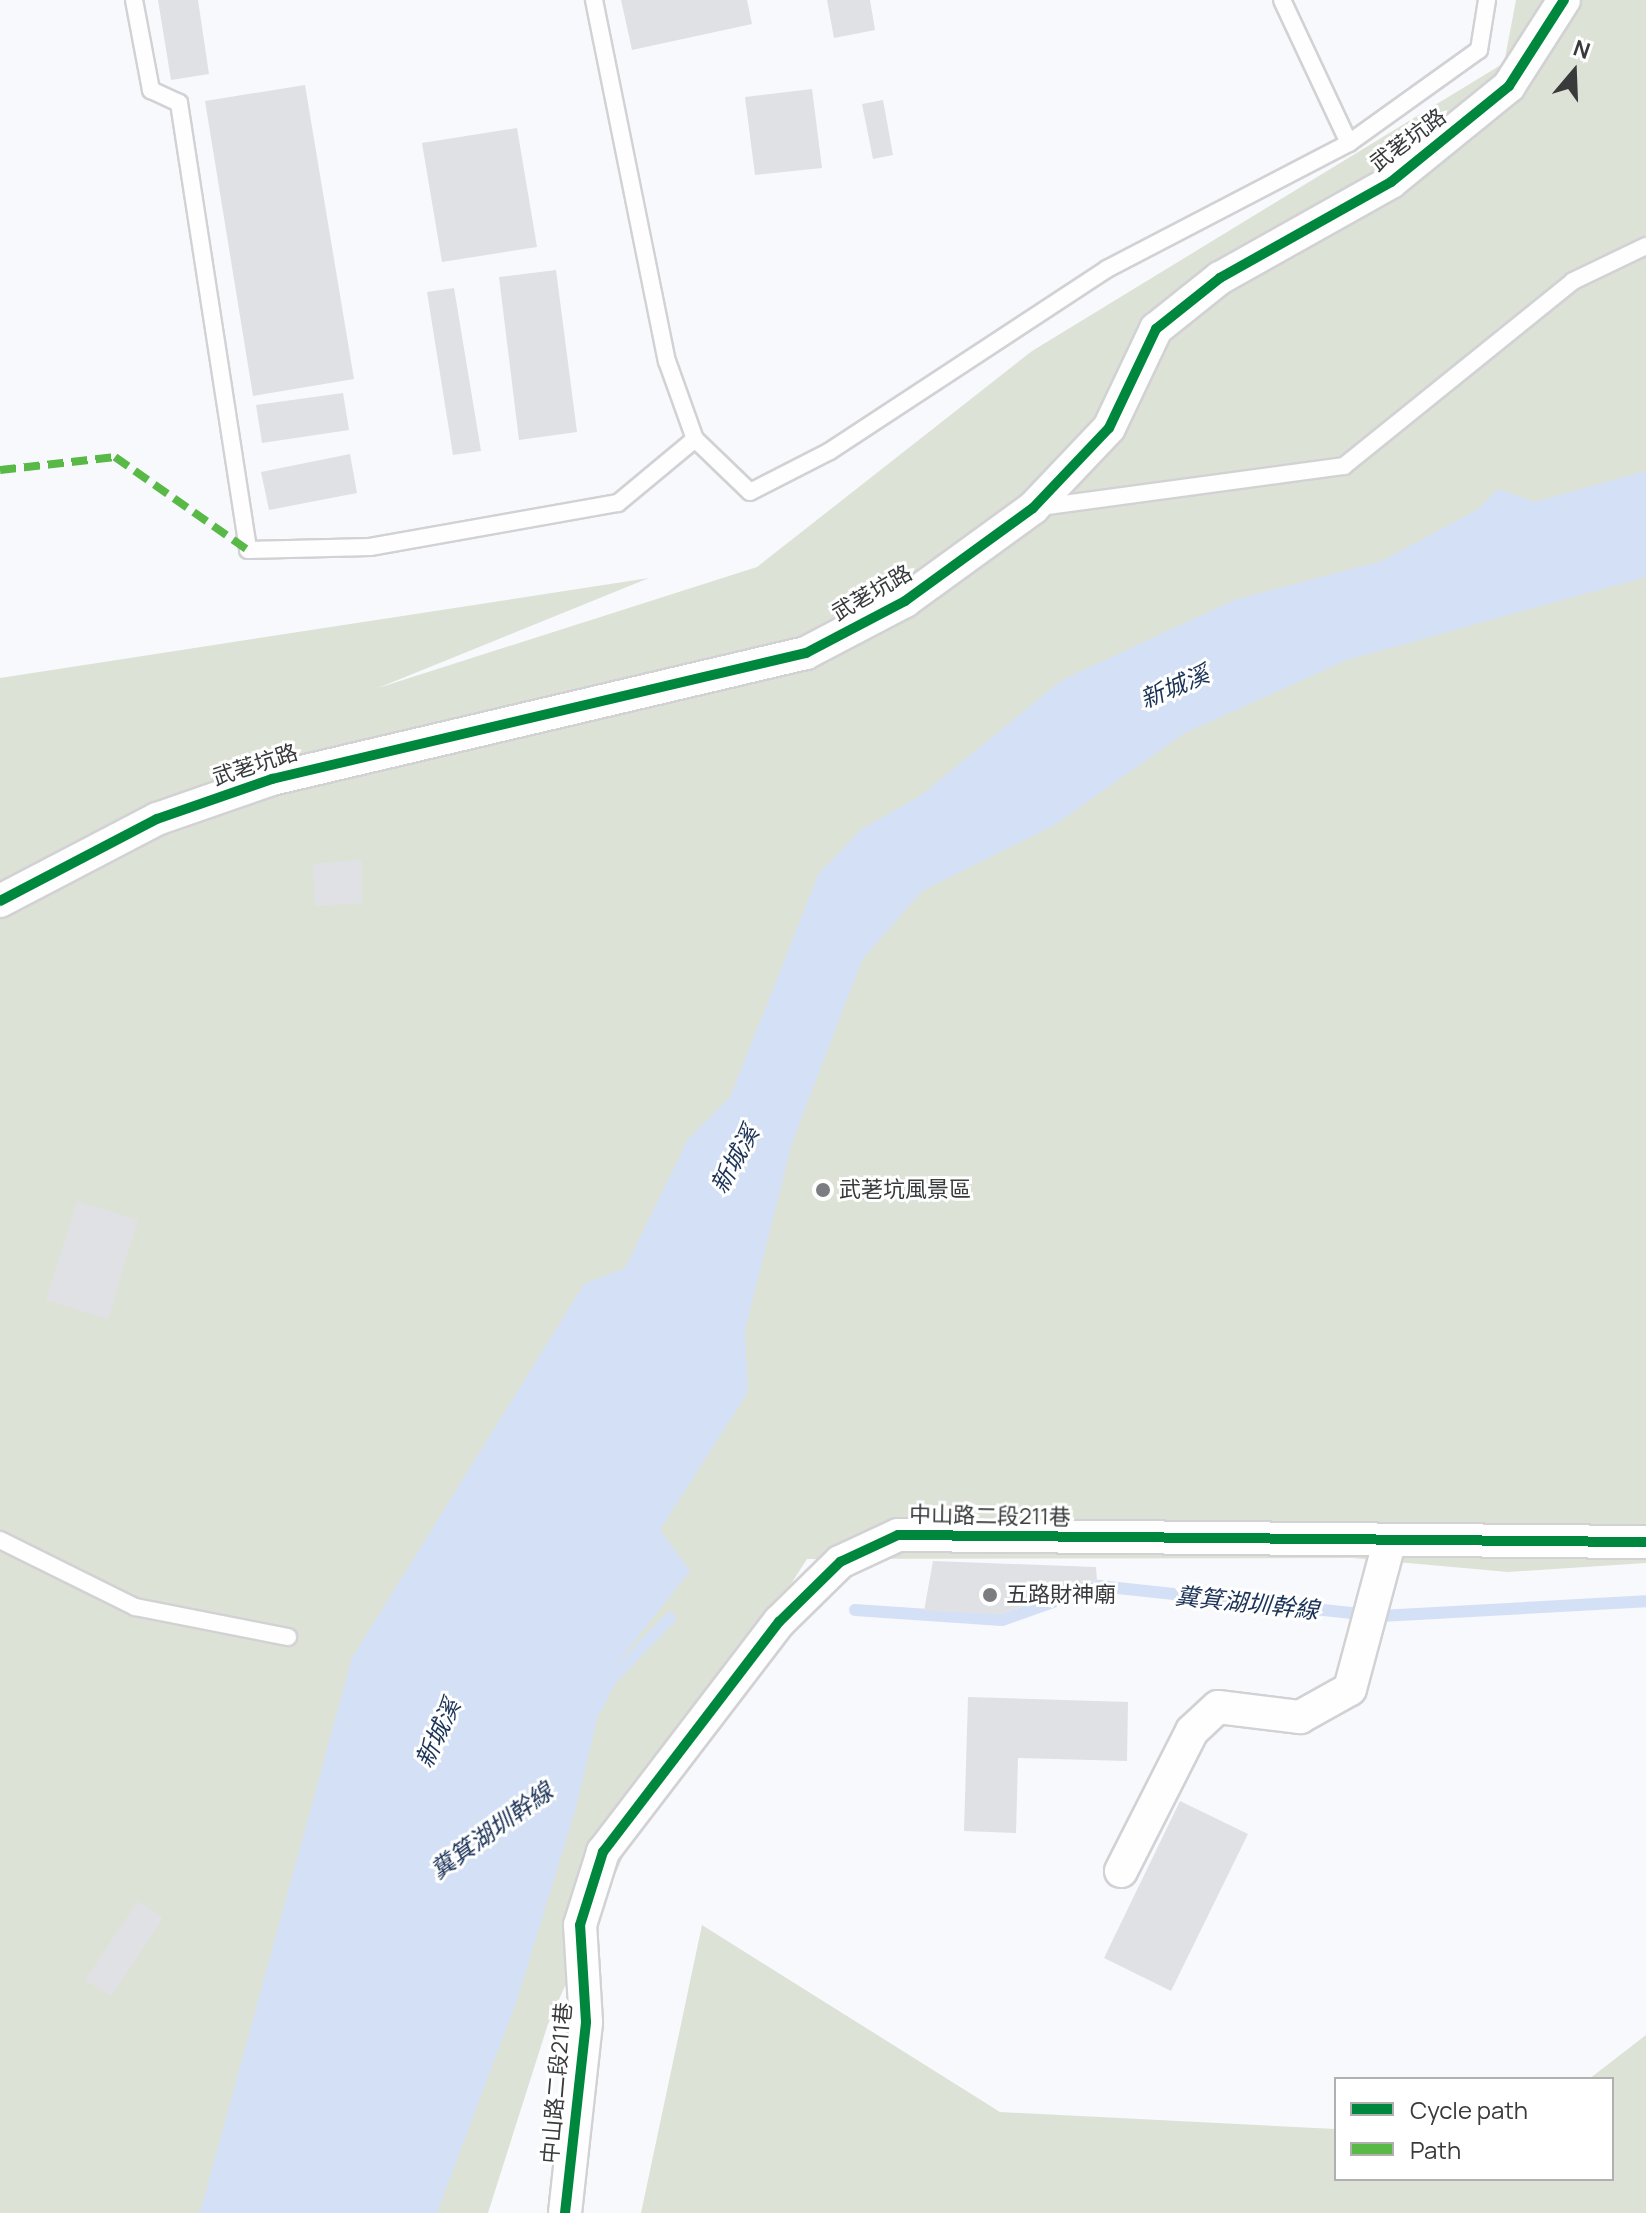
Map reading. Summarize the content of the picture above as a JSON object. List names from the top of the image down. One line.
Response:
{"streets":{"street":["武荖坑路","中山路二段211巷"]},"water":["新城溪","糞箕湖圳幹線"],"places":["武荖坑風景區","五路財神廟"],"legend":["Cycle path","Path"],"north":"top"}
